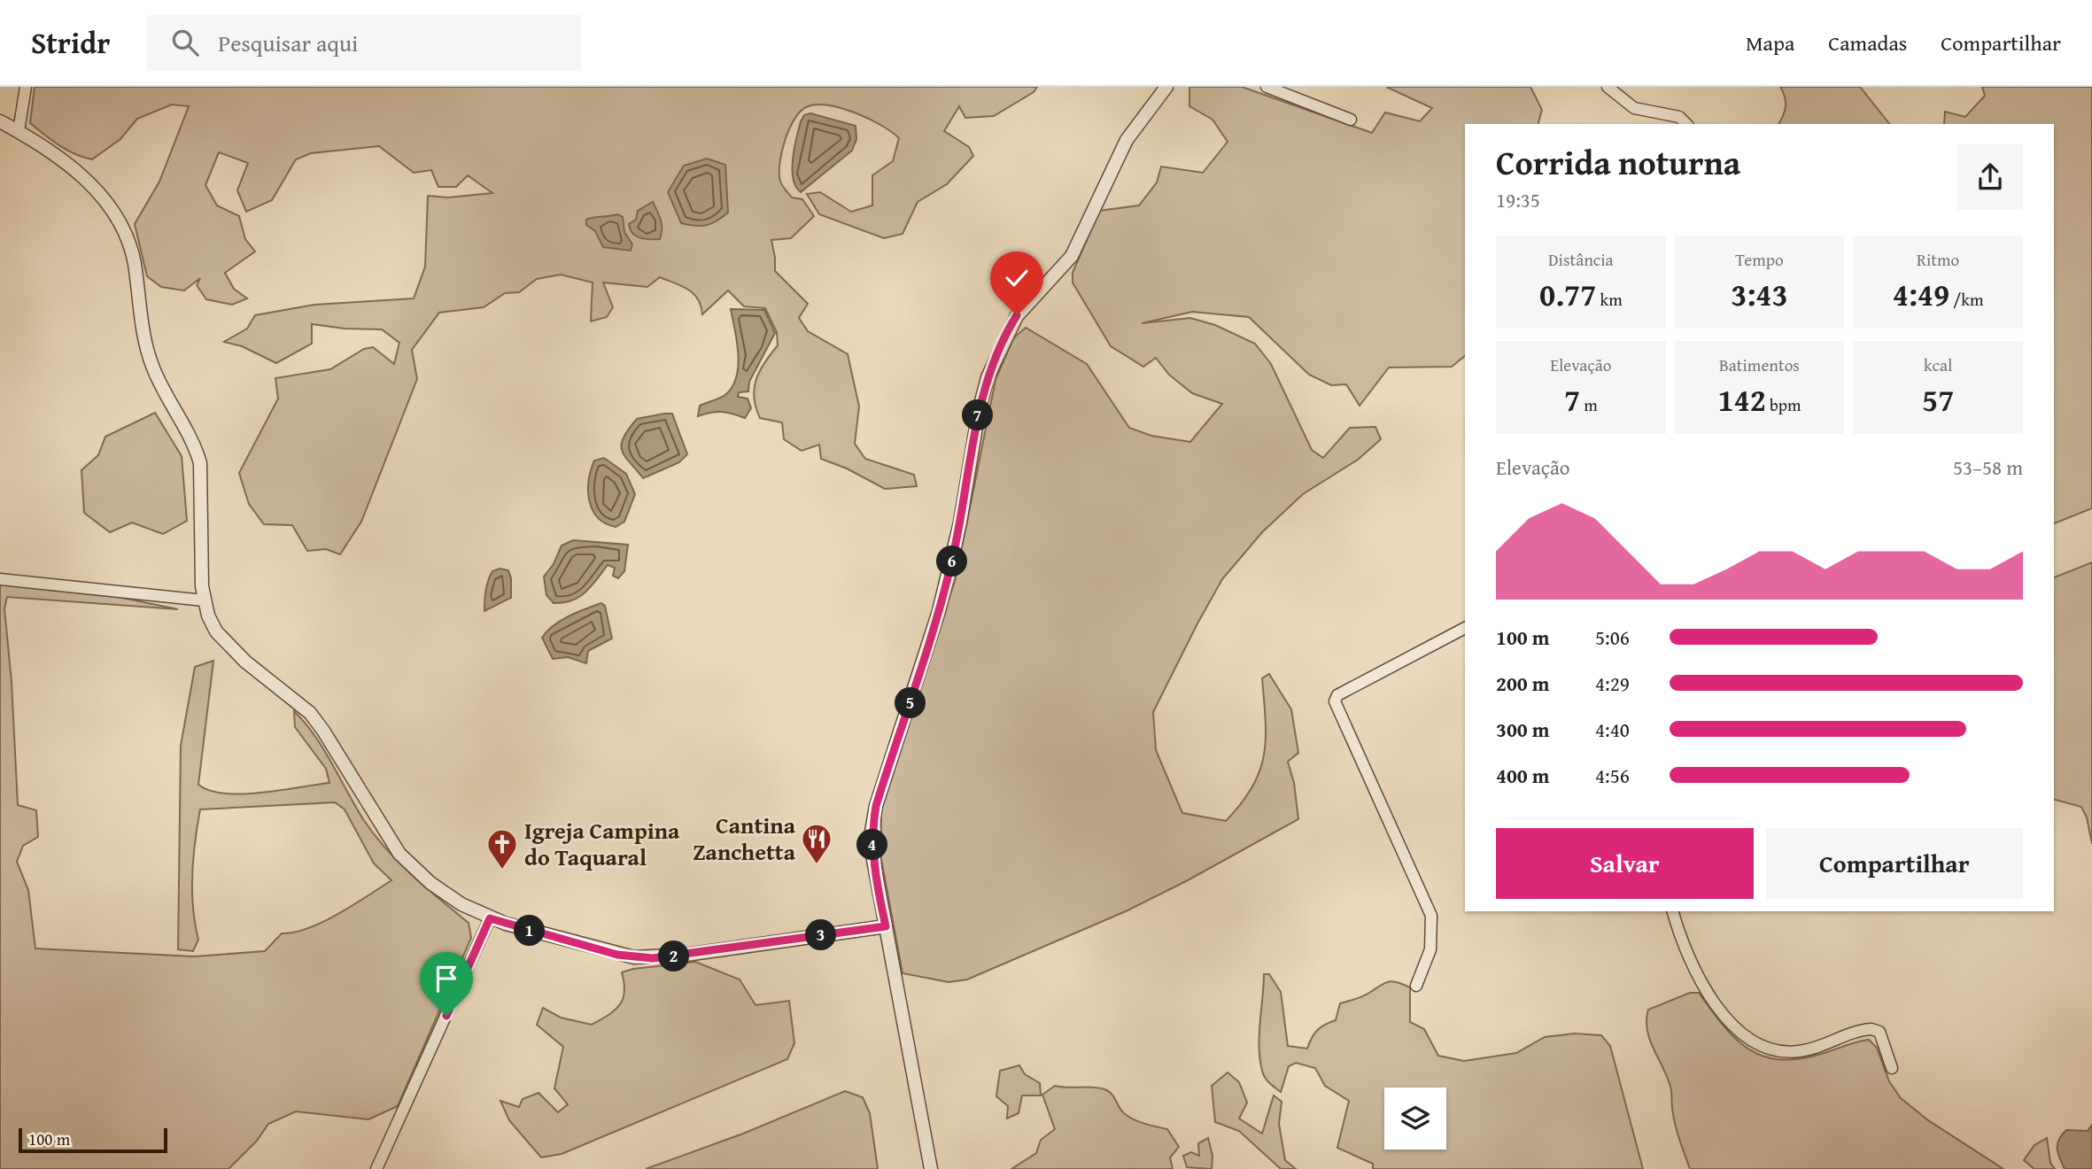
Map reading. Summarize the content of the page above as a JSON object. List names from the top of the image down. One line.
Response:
{"places":{"restaurant":["Cantina Zanchetta"],"church":["Igreja Campina do Taquaral"]},"scale_bar":"100 m","page":{"header":"Stridr","search":"Pesquisar aqui","nav":["Mapa","Camadas","Compartilhar"],"heading":["Corrida noturna","19:35"],"stats":[["Distância","0.77 km"],["Tempo","3:43"],["Ritmo","4:49 /km"],["Elevação","7 m"],["Batimentos","142 bpm"],["kcal","57"]],"pins":["7","6","5","4","1","3","2"],"chart":["Elevação","53–58 m"],"list":[{"name":"100 m","note":"5:06"},{"name":"200 m","note":"4:29"},{"name":"300 m","note":"4:40"},{"name":"400 m","note":"4:56"}],"buttons":["Salvar","Compartilhar"],"scale":"100 m"}}
